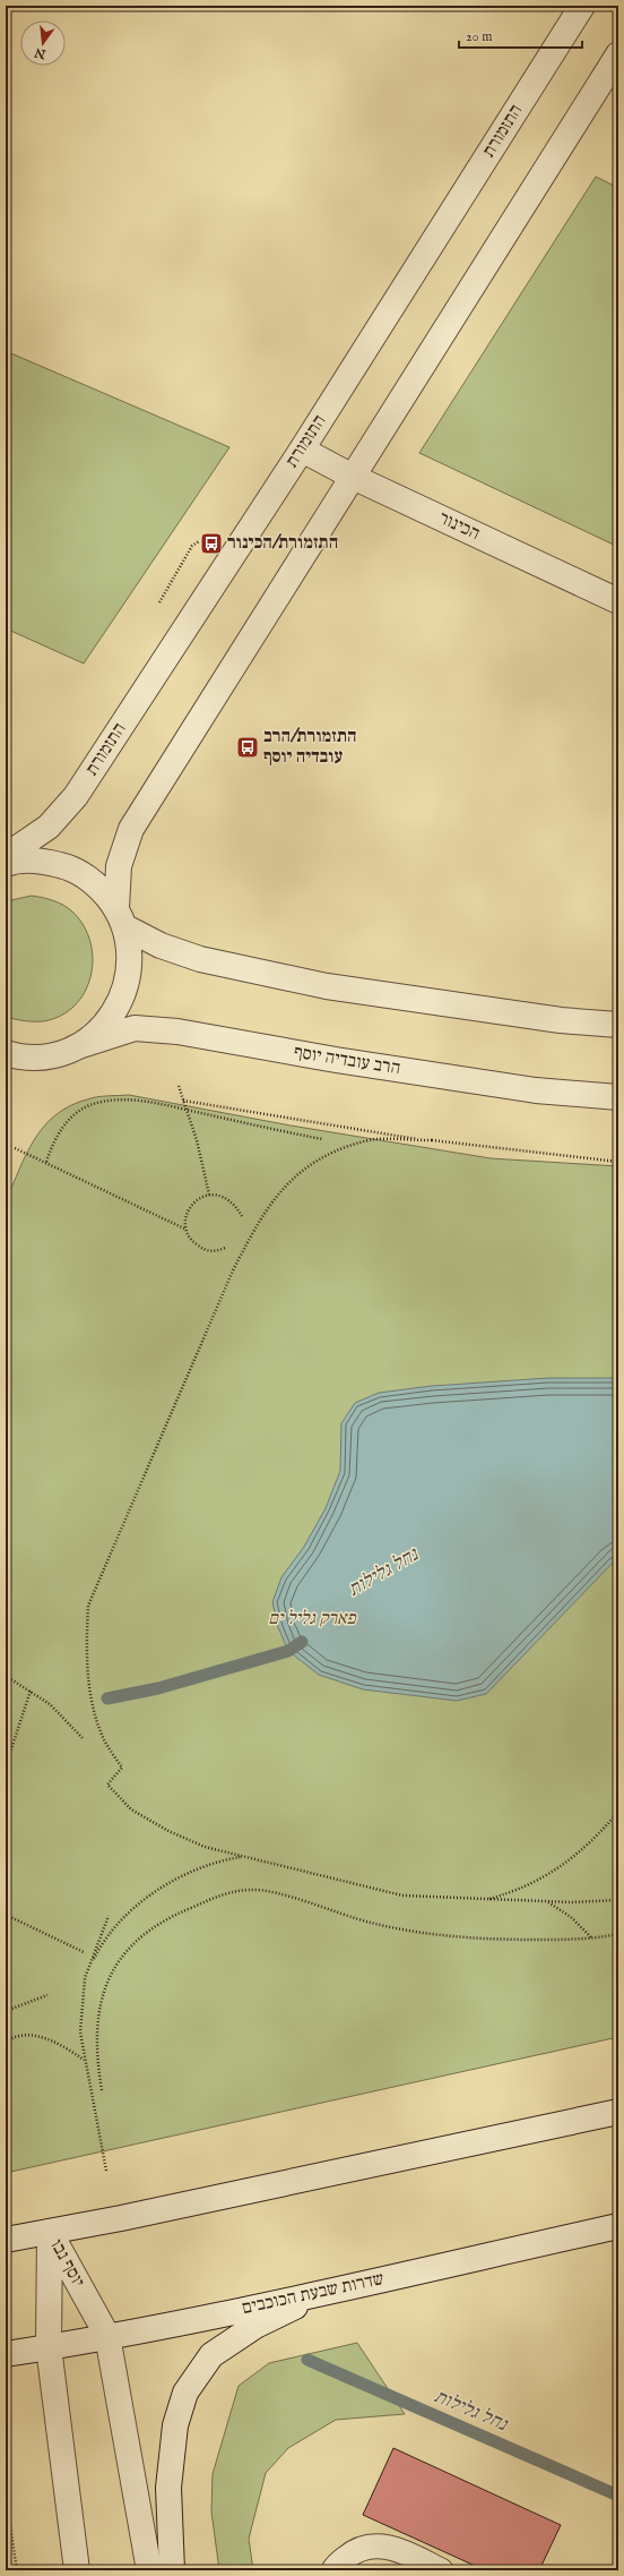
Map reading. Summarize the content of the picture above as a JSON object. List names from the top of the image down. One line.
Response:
{"streets":{"street":["התזמורת","הכינור","הרב עובדיה יוסף","יוסף נבו","שדרות שבעת הכוכבים"]},"crossings":[["התזמורת","הכינור"],["יוסף נבו","שדרות שבעת הכוכבים"]],"water":["נחל גלילות"],"parks":["פארק גליל ים"],"places":{"bus stop":["התזמורת/הכינור","התזמורת/הרב עובדיה יוסף"]},"scale_bar":"20 m","north":"bottom"}
